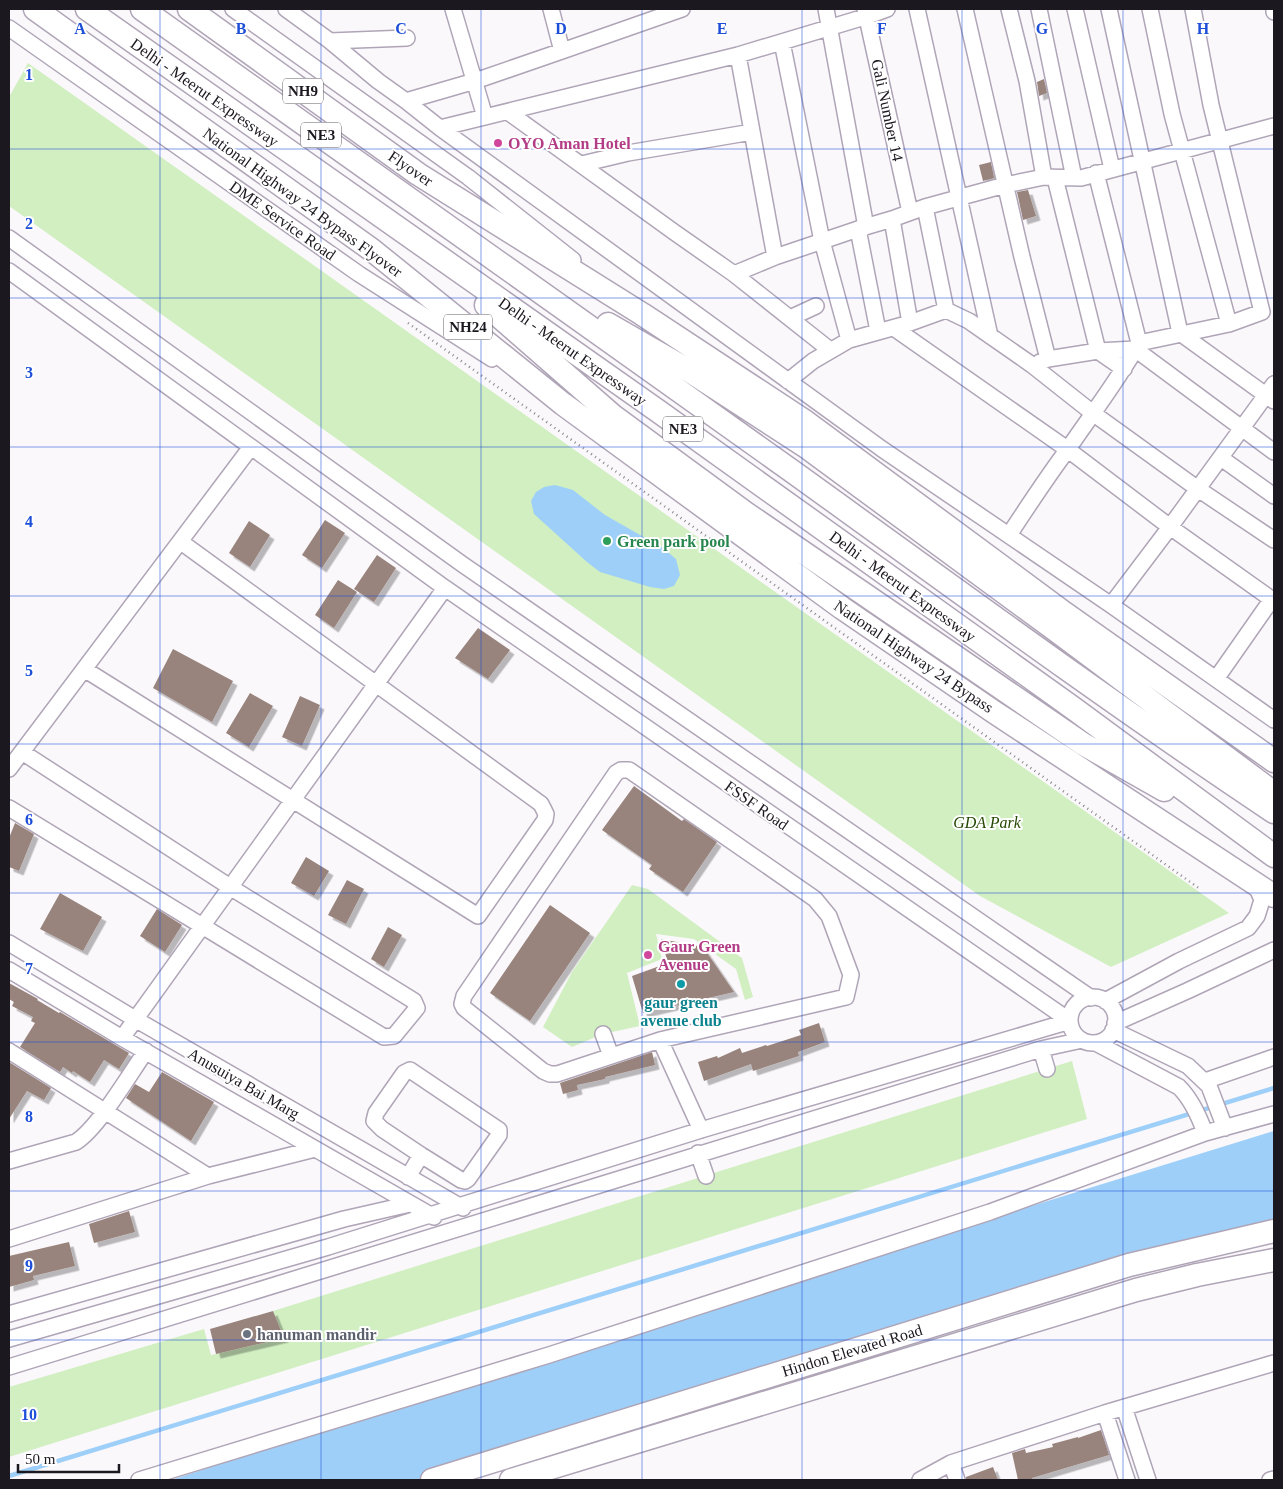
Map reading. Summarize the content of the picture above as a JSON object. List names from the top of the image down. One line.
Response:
{"streets":{"highway":["NH9","Delhi - Meerut Expressway","NE3","Flyover","National Highway 24 Bypass Flyover","NH24","National Highway 24 Bypass","Hindon Elevated Road"],"street":["Gali Number 14","DME Service Road","FSSF Road","Anusuiya Bai Marg"]},"crossings":[["National Highway 24 Bypass Flyover","DME Service Road"],["National Highway 24 Bypass Flyover","National Highway 24 Bypass"],["DME Service Road","National Highway 24 Bypass"]],"parks":["GDA Park"],"places":["OYO Aman Hotel","Green park pool","Gaur Green Avenue","gaur green avenue club","hanuman mandir"],"scale_bar":"50 m","grid":{"columns":["A","B","C","D","E","F","G","H"],"rows":["1","2","3","4","5","6","7","8","9","10"]}}
